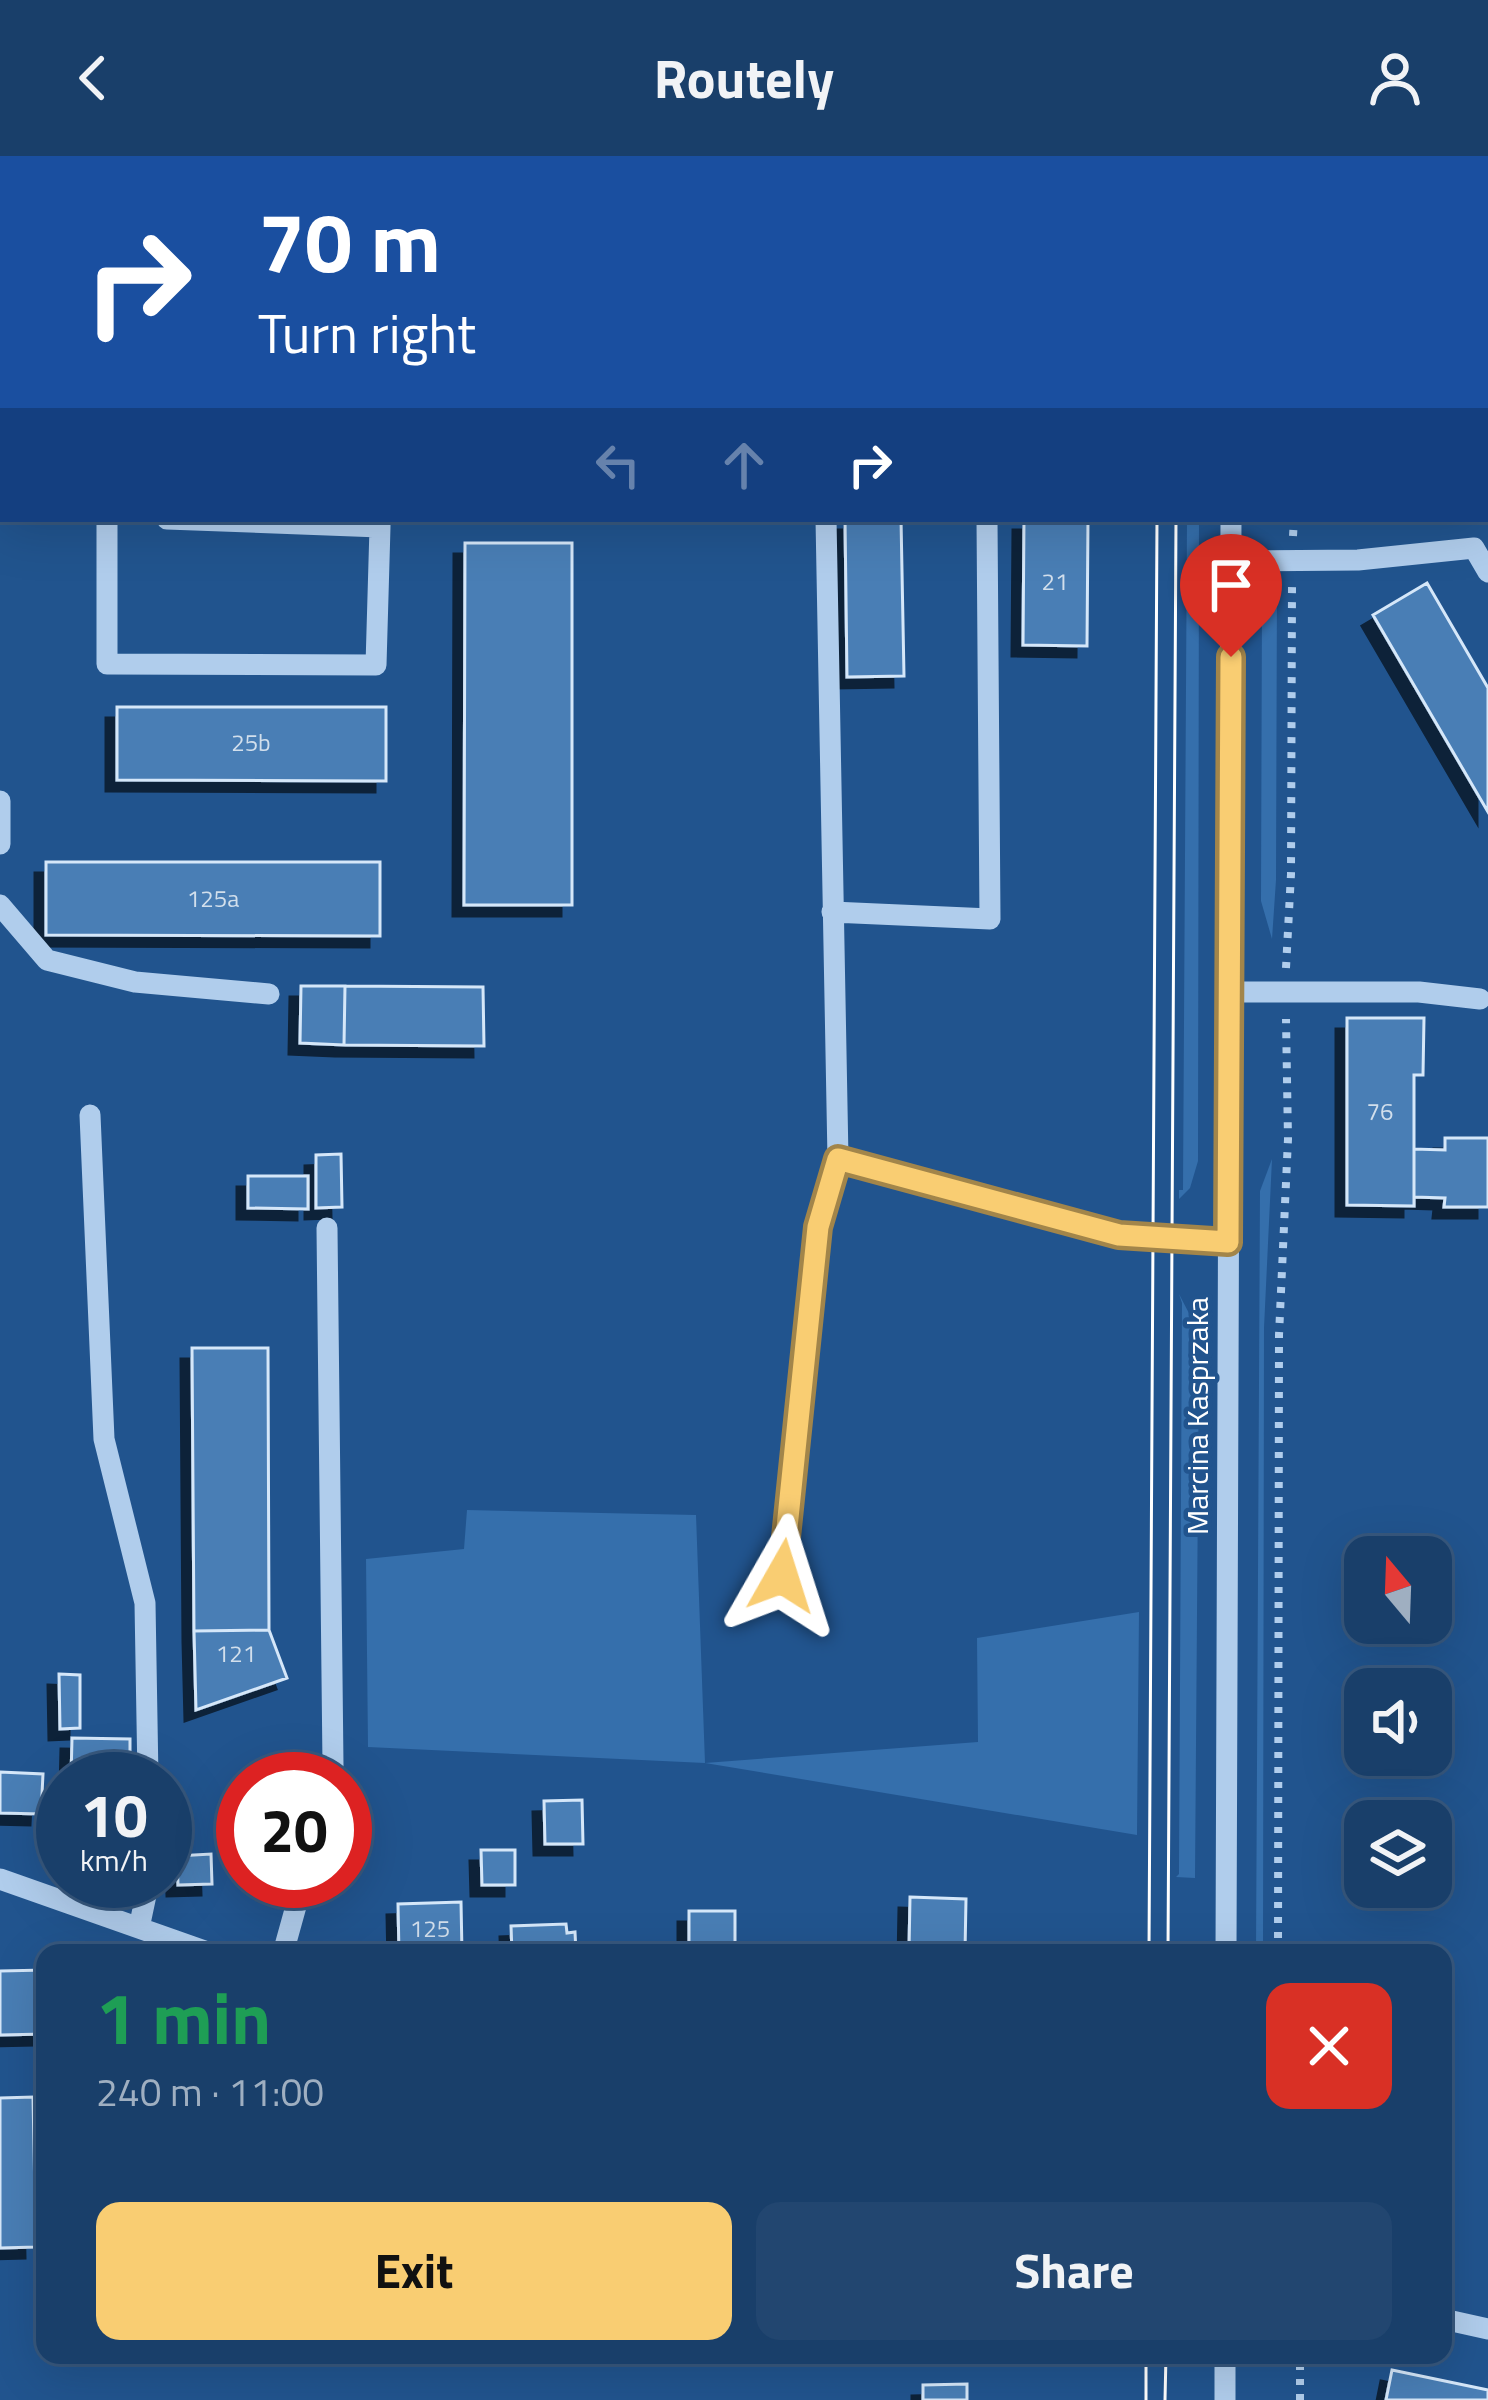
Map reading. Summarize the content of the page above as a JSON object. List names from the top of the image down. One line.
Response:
{"streets":{"street":["Marcina Kasprzaka"]},"house_numbers":["21","25b","125a","76","121","125"],"north":"top","page":{"header":"Routely","turn":["70 m","Turn right"],"speed":"10 km/h","limit":"20","heading":["1 min","240 m · 11:00"],"buttons":["Exit","Share"]}}
